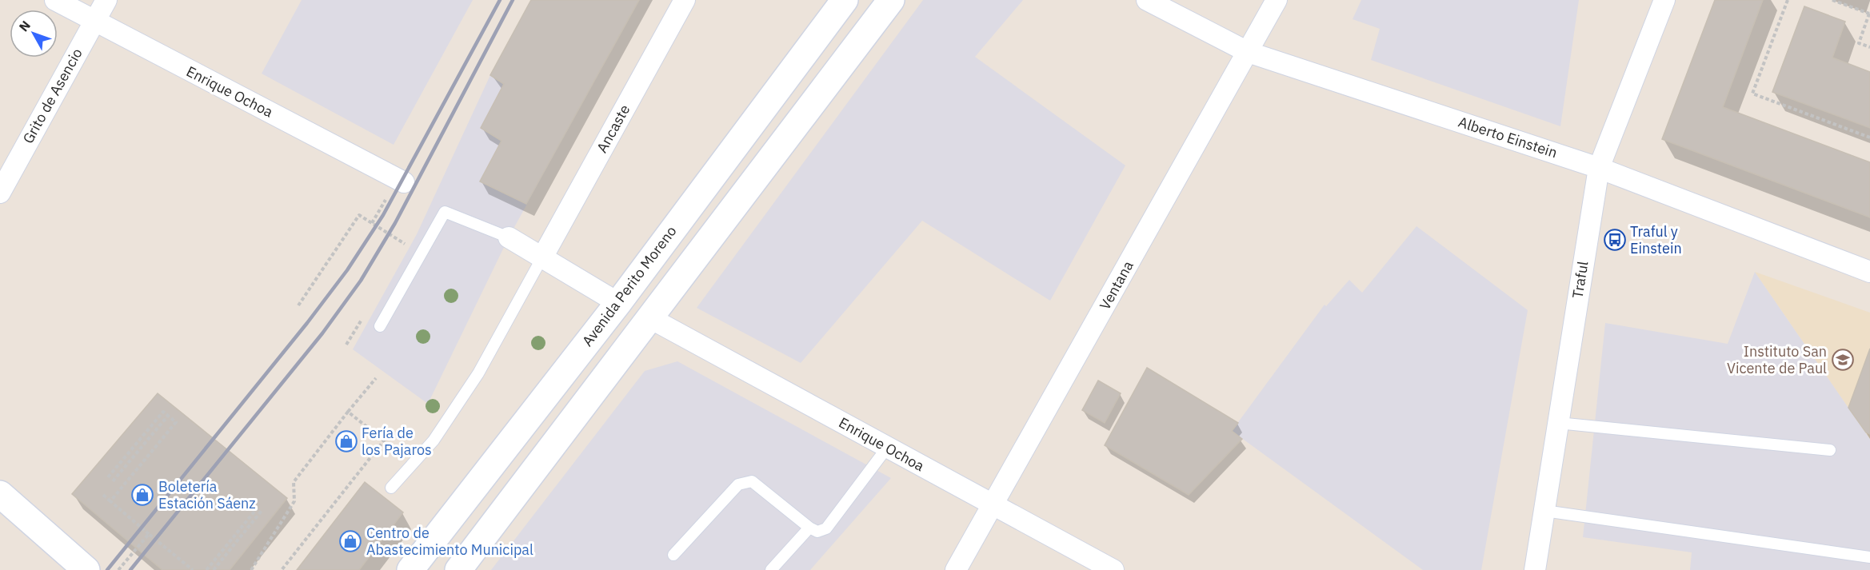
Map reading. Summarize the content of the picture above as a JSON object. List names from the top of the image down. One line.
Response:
{"streets":{"main road":["Avenida Perito Moreno"],"street":["Enrique Ochoa","Grito de Asencio","Ancaste","Alberto Einstein","Traful","Ventana"]},"crossings":[["Enrique Ochoa","Grito de Asencio"],["Enrique Ochoa","Ventana"],["Alberto Einstein","Traful"],["Alberto Einstein","Ventana"]],"places":{"bus stop":["Traful y Einstein"],"school or university":["Instituto San Vicente de Paul"],"shop":["Fería de los Pajaros","Boletería Estación Sáenz","Centro de Abastecimiento Municipal"]},"north":"top left"}
